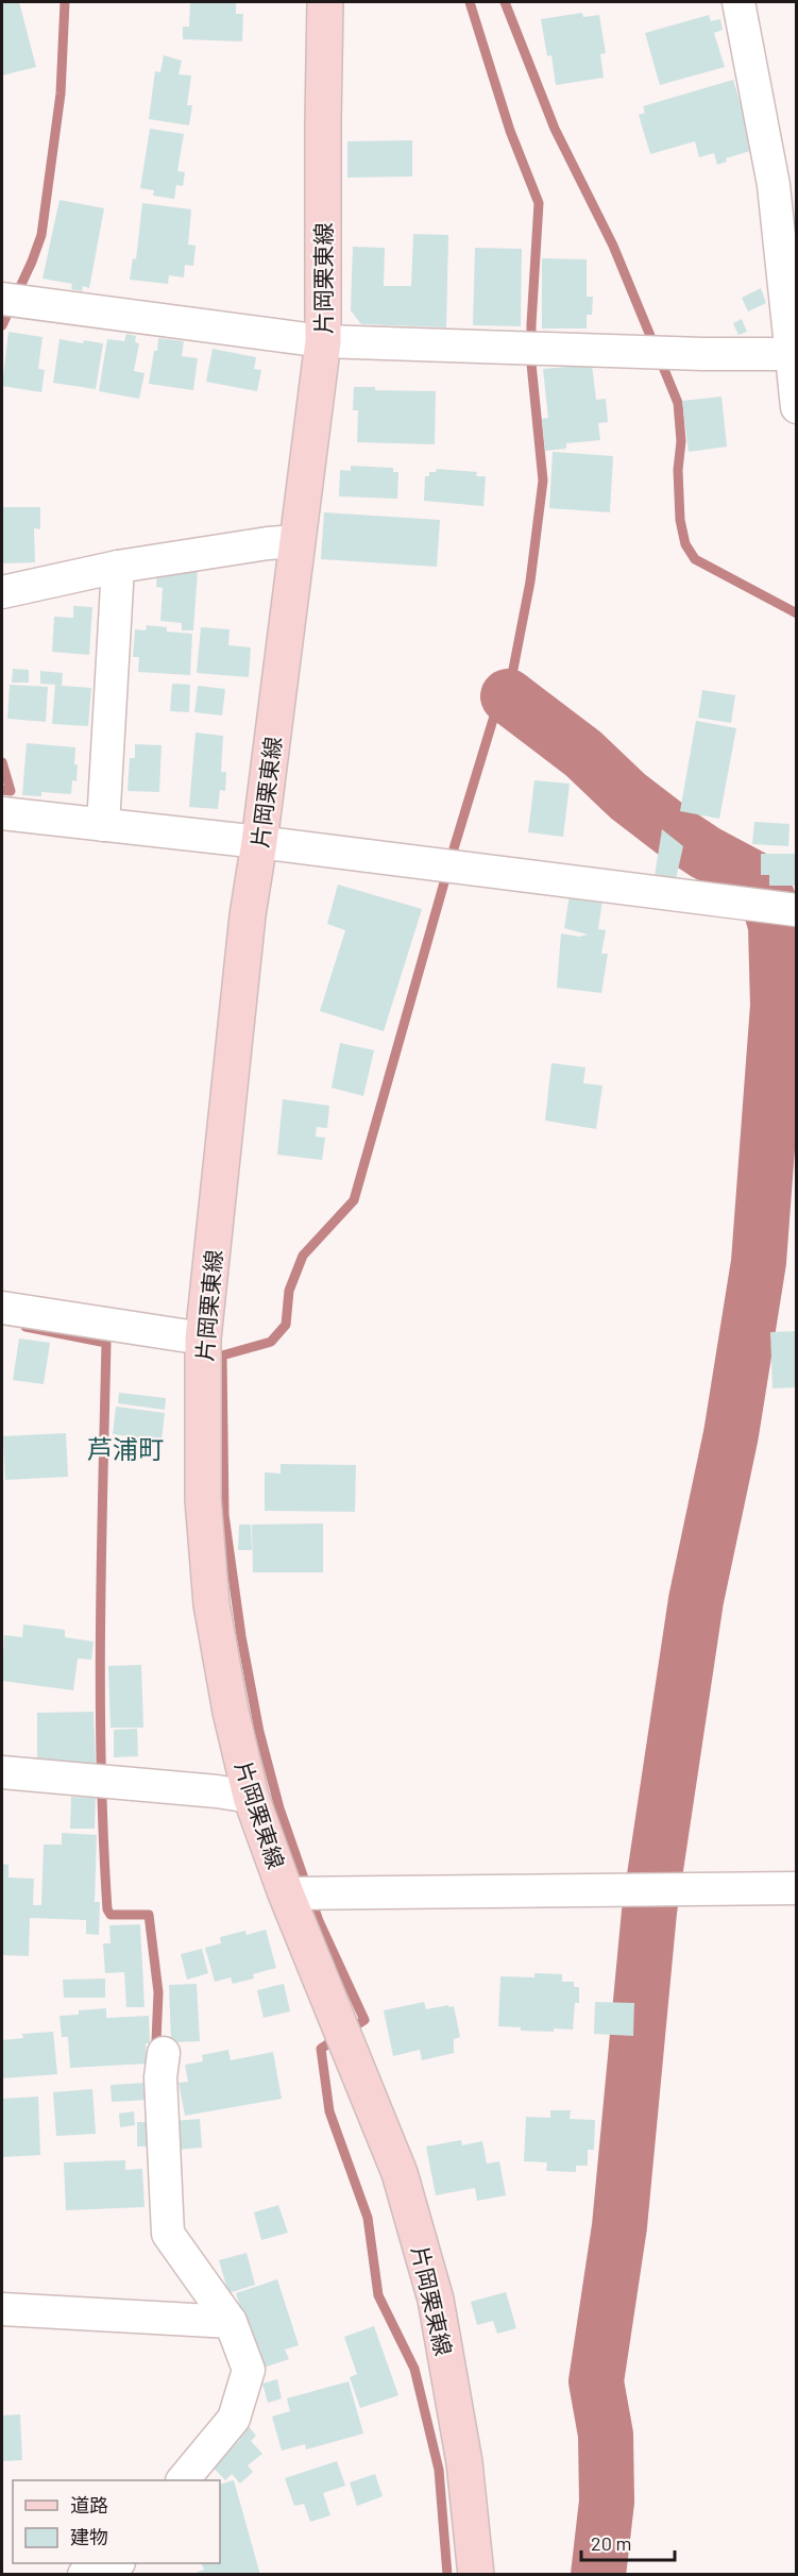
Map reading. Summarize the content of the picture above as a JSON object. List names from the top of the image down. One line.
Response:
{"streets":{"main road":["片岡栗東線"]},"districts":["芦浦町"],"legend":["道路","建物"],"scale_bar":"20 m"}
